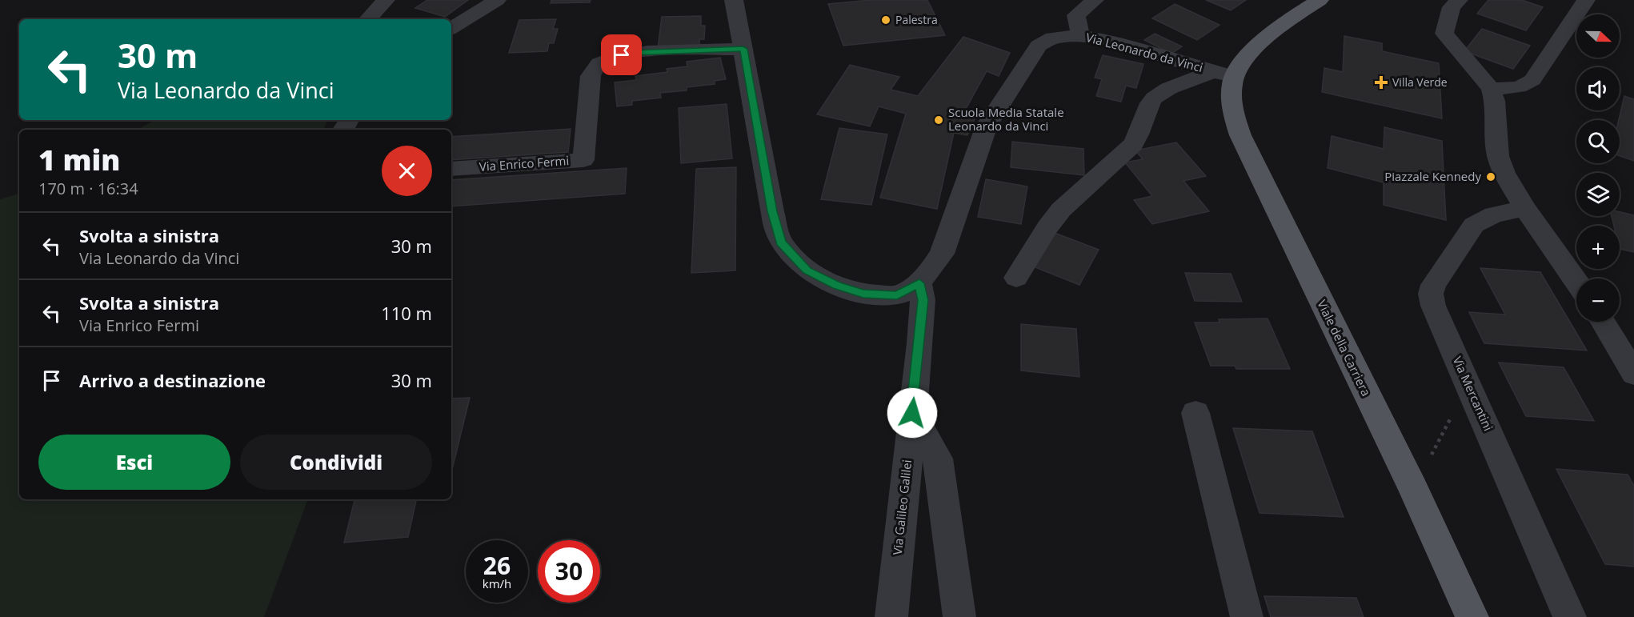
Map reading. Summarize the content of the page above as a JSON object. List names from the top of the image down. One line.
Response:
{"streets":{"main road":["Viale della Carriera"],"street":["Via Leonardo da Vinci","Via Enrico Fermi","Via Mercantini","Via Galileo Galilei"]},"crossings":[["Via Leonardo da Vinci","Via Enrico Fermi"],["Via Leonardo da Vinci","Viale della Carriera"],["Via Leonardo da Vinci","Via Galileo Galilei"]],"places":{"other":["Palestra","Scuola Media Statale Leonardo da Vinci","Piazzale Kennedy"],"health":["Villa Verde"]},"north":"right","page":{"map_buttons":["+","−"],"turn":["30 m","Via Leonardo da Vinci"],"heading":["1 min","170 m · 16:34"],"list":[{"name":"Svolta a sinistra","note":"Via Leonardo da Vinci","value":"30 m"},{"name":"Svolta a sinistra","note":"Via Enrico Fermi","value":"110 m"},{"name":"Arrivo a destinazione","value":"30 m"}],"buttons":["Esci","Condividi"],"speed":"26 km/h","limit":"30"}}
